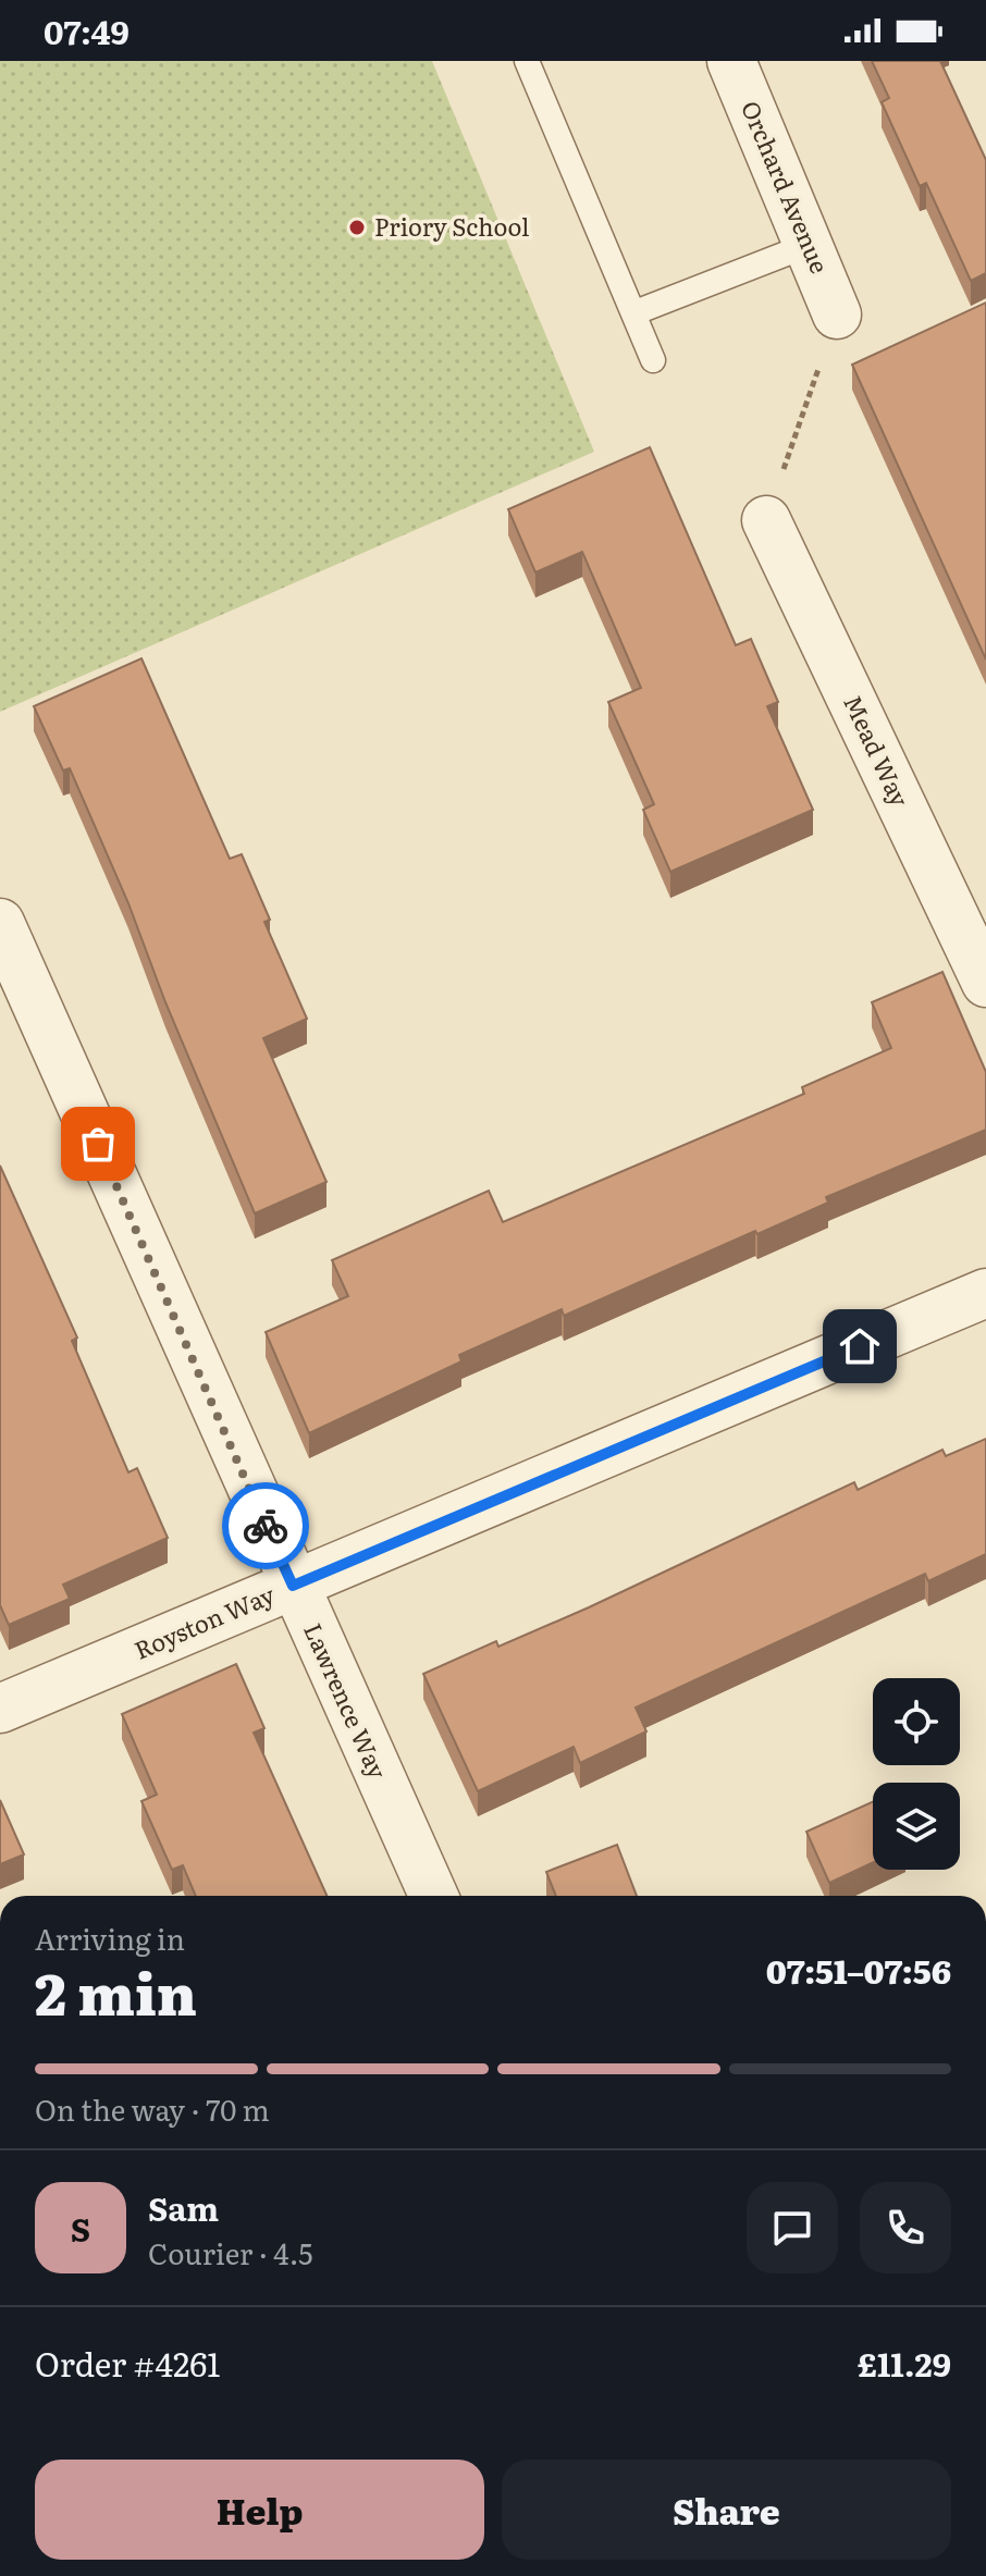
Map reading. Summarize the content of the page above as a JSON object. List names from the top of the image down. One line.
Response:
{"streets":{"street":["Orchard Avenue","Mead Way","Royston Way","Lawrence Way"]},"crossings":[["Royston Way","Lawrence Way"]],"places":["Priory School"],"page":{"status":"07:49","heading":["2 min","Arriving in","07:51–07:56"],"panel":["Sam","Courier · 4.5","Order #4261","£11.29"],"bar":"On the way · 70 m","round":"S","buttons":["Help","Share"]}}
